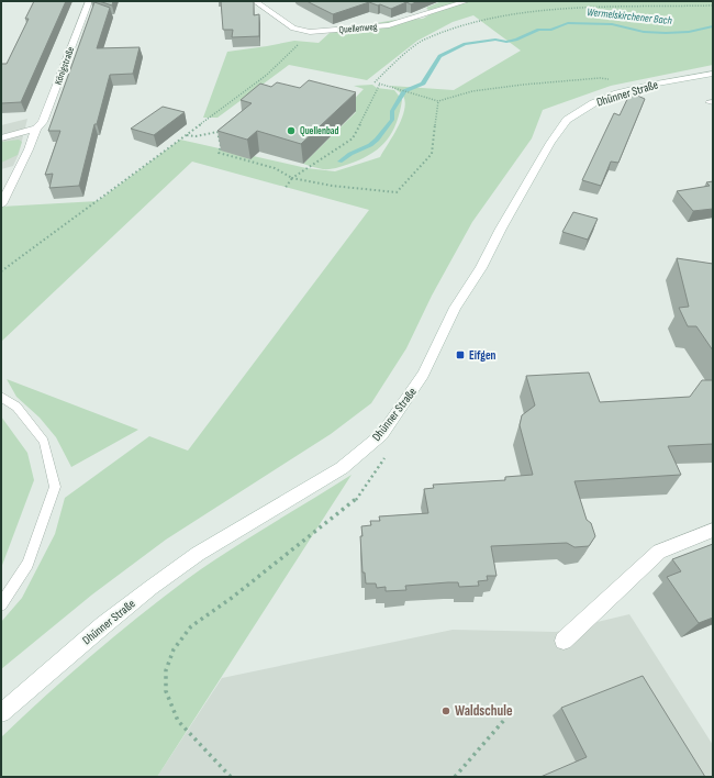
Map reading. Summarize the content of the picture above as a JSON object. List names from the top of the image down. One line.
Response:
{"streets":{"street":["Quellenweg","Königstraße","Dhünner Straße"]},"water":["Wermelskirchener Bach"],"places":{"other":["Quellenbad","Waldschule"],"transit":["Eifgen"]}}
